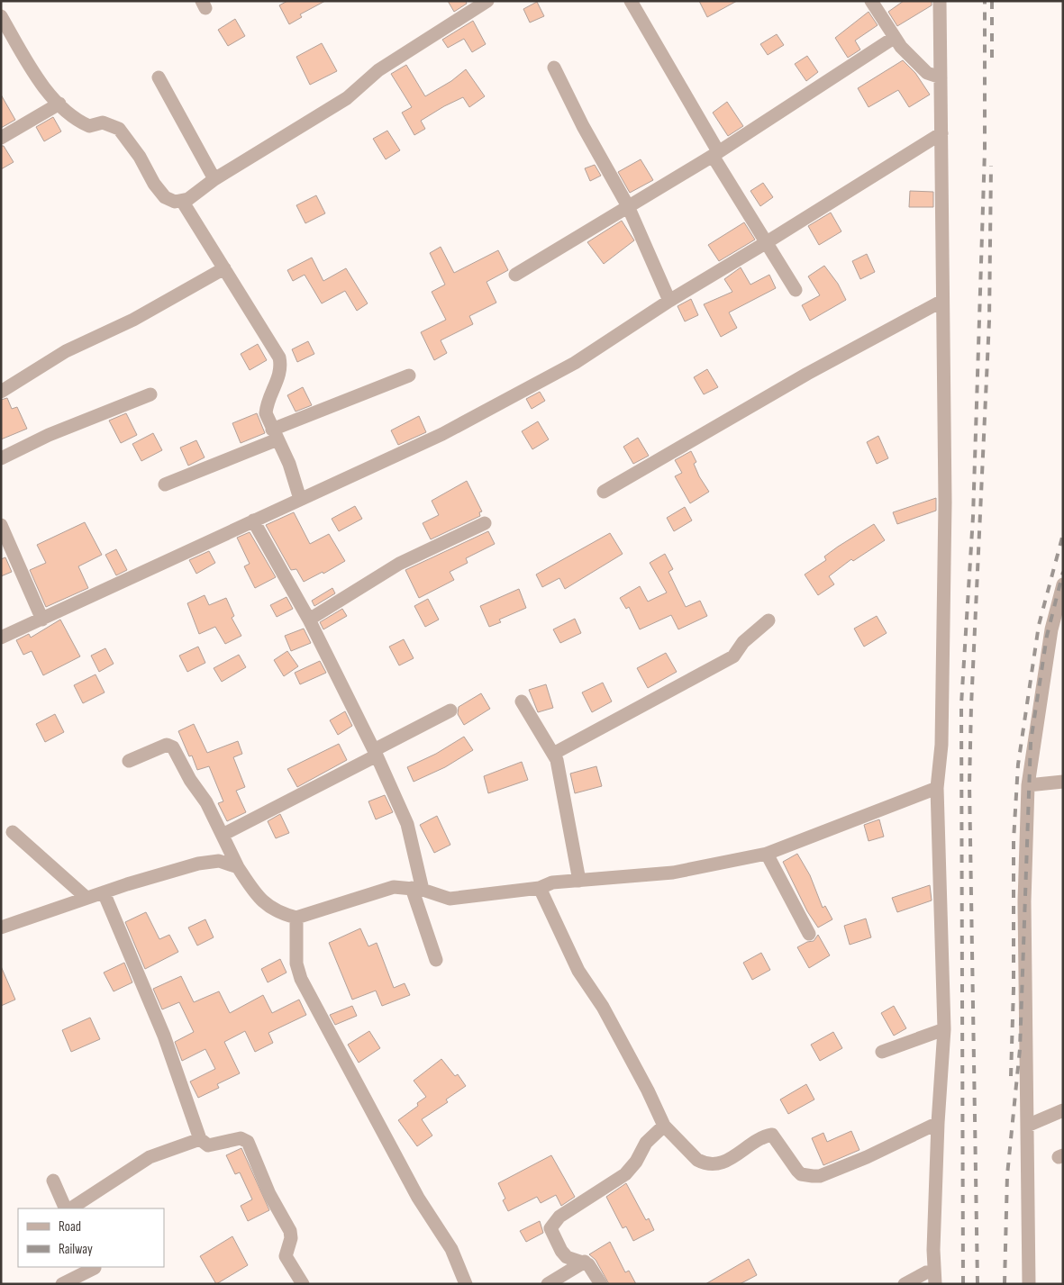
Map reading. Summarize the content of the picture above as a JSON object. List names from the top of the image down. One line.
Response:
{"legend":["Road","Railway"]}
